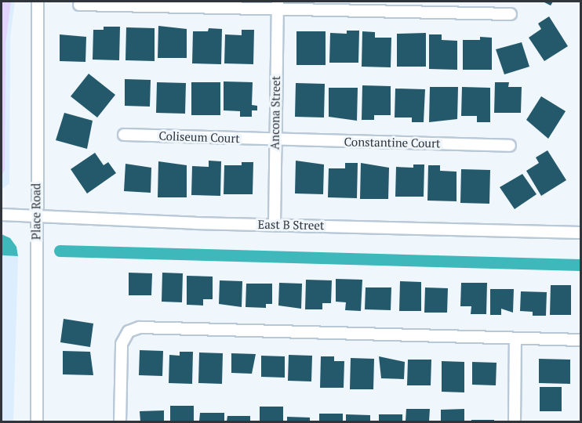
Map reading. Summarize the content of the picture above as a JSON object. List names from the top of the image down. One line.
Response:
{"streets":{"street":["Ancona Street","Coliseum Court","Constantine Court","Place Road","East B Street"]},"crossings":[["Ancona Street","Coliseum Court"],["Ancona Street","Constantine Court"],["Ancona Street","East B Street"],["Coliseum Court","Constantine Court"],["Place Road","East B Street"]]}
